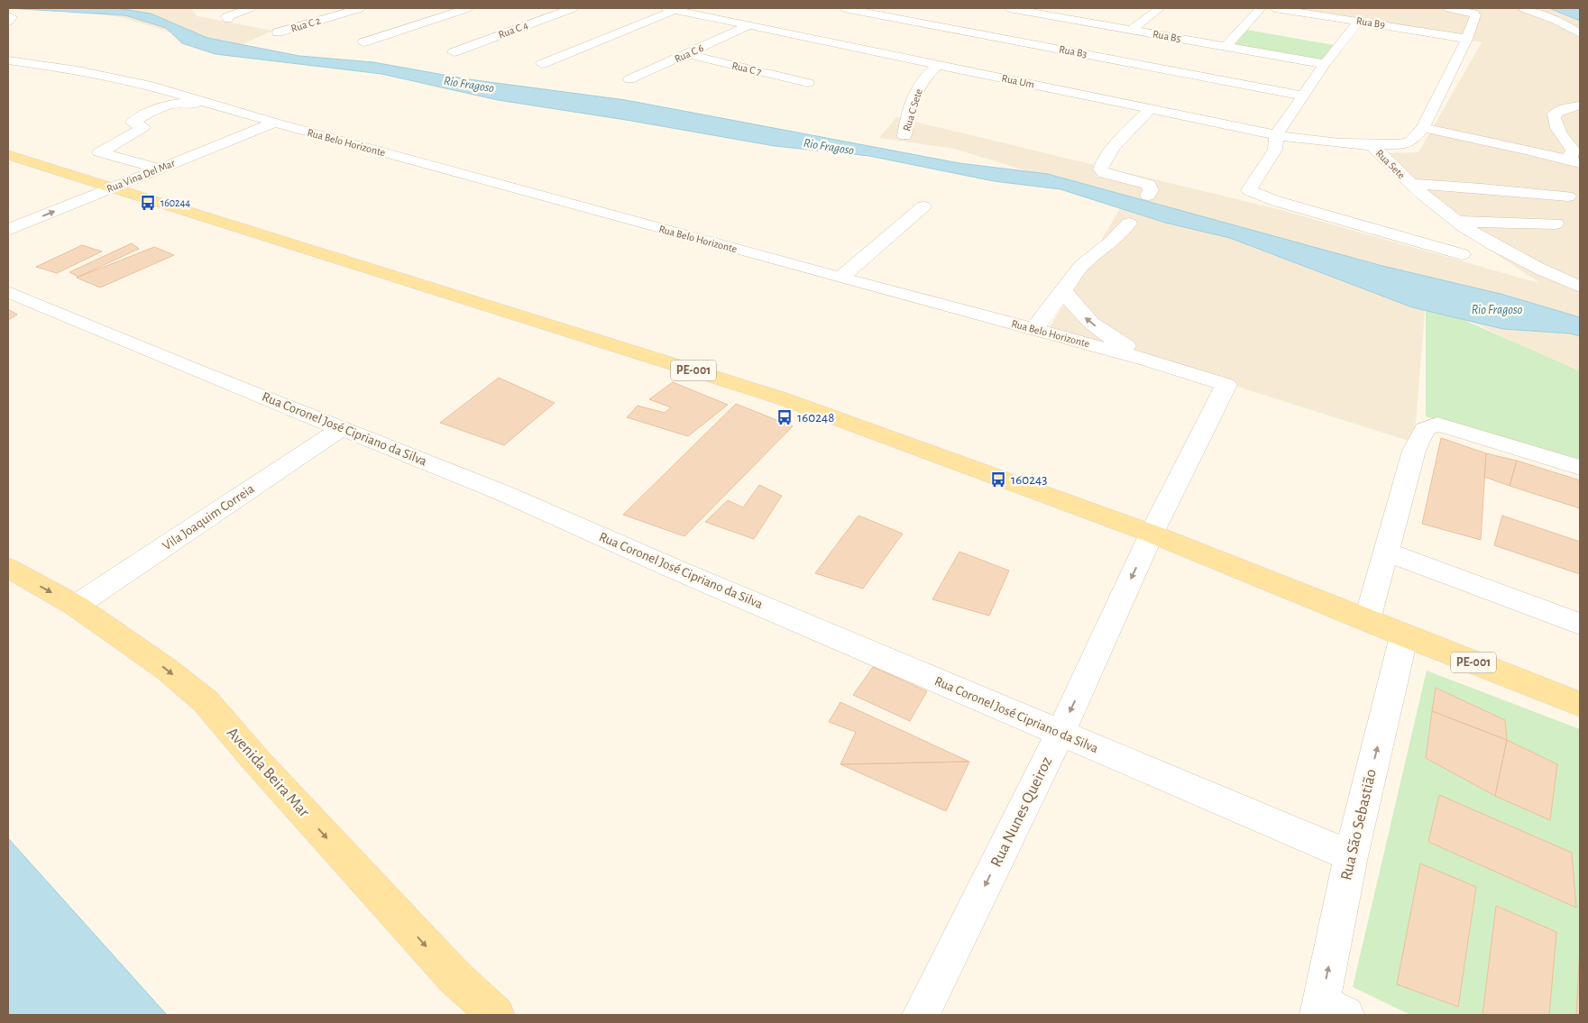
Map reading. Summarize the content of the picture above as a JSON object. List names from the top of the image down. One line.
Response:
{"streets":{"main road":["PE-001","Avenida Beira Mar"],"street":["Rua B9","Rua C 2","Rua C 4","Rua B5","Rua B3","Rua C 6","Rua C 7","Rua Um","Rua C Sete","Rua Belo Horizonte","Rua Sete","Rua Vina Del Mar","Rua Coronel José Cipriano da Silva","Vila Joaquim Correia","Rua Nunes Queiroz","Rua São Sebastião"]},"crossings":[["Rua B9","Rua Sete"],["Rua C 6","Rua C 7"],["Rua C 6","Rua Um"],["Rua Um","Rua C Sete"],["Rua Um","Rua Sete"],["Rua Belo Horizonte","Rua Vina Del Mar"],["Rua Belo Horizonte","PE-001"],["Rua Belo Horizonte","Rua Nunes Queiroz"],["Rua Vina Del Mar","PE-001"],["PE-001","Rua Nunes Queiroz"],["PE-001","Rua São Sebastião"],["Rua Coronel José Cipriano da Silva","Vila Joaquim Correia"],["Rua Coronel José Cipriano da Silva","Rua Nunes Queiroz"],["Rua Coronel José Cipriano da Silva","Rua São Sebastião"],["Vila Joaquim Correia","Avenida Beira Mar"]],"one_way":["Rua Vina Del Mar","Avenida Beira Mar","Rua Nunes Queiroz","Rua São Sebastião"],"water":["Rio Fragoso"],"places":{"bus stop":["160244","160248","160243"]}}
